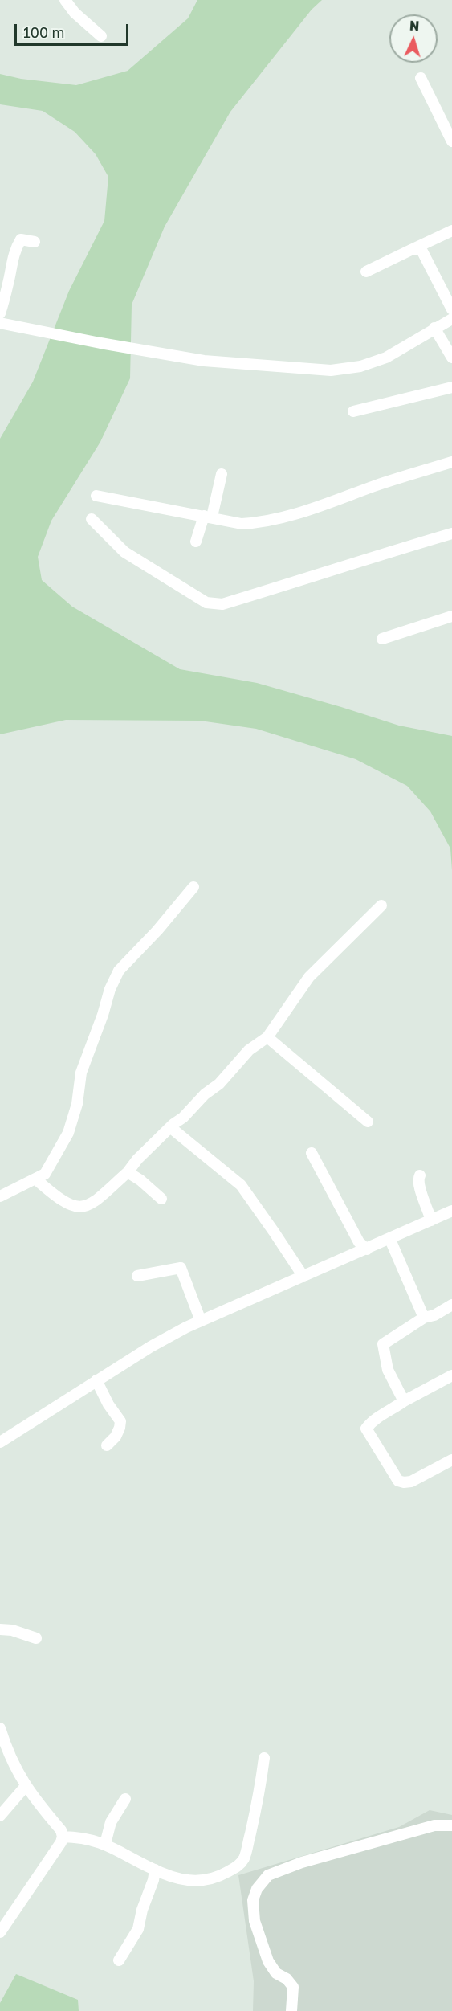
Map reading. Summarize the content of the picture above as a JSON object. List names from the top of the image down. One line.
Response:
{"scale_bar":"100 m","north":"top"}
